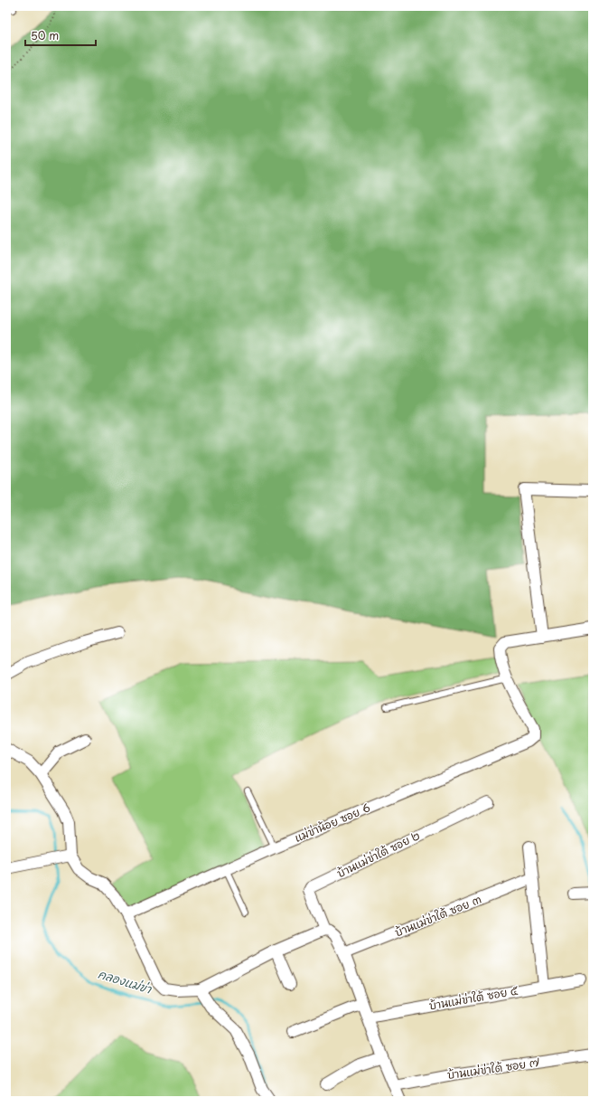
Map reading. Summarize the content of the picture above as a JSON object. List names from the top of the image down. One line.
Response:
{"streets":{"street":["แม่ข่าน้อย ซอย 6","บ้านแม่ข่าใต้ ซอย ๒","บ้านแม่ข่าใต้ ซอย ๓","บ้านแม่ข่าใต้ ซอย ๕","บ้านแม่ข่าใต้ ซอย ๗"]},"water":["คลองแม่ข่า"],"scale_bar":"50 m"}
